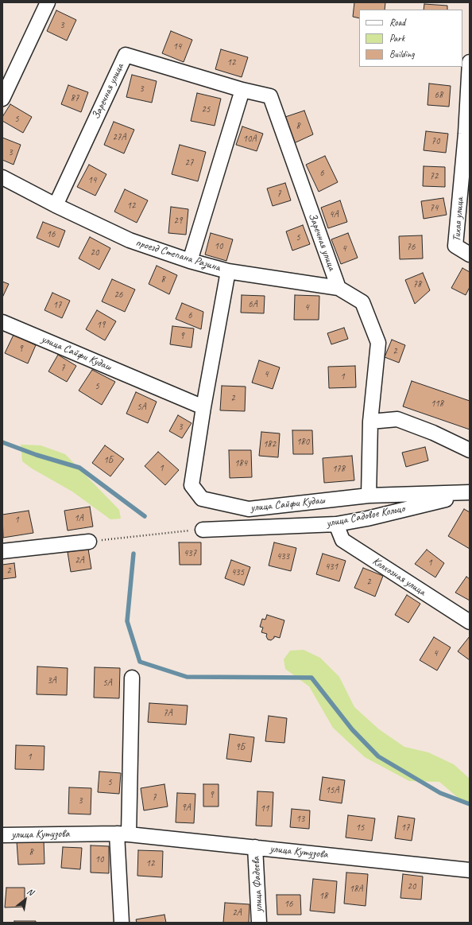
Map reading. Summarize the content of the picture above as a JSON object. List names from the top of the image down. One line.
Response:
{"streets":{"street":["Заречная улица","Тихая улица","проезд Степана Разина","улица Сайфи Кудаш","улица Садовое Кольцо","Колхозная улица","улица Кутузова","улица Фадеева"]},"crossings":[["Заречная улица","проезд Степана Разина"],["проезд Степана Разина","улица Сайфи Кудаш"],["улица Сайфи Кудаш","улица Садовое Кольцо"],["улица Садовое Кольцо","Колхозная улица"],["улица Кутузова","улица Фадеева"]],"house_numbers":["3","14","12","3","68","87","25","5","8","27А","10А","70","3","27","6","72","14","7","12","74","4А","29","16","5","10","76","4","20","8","78","26","6А","17","4","6","19","9","9","2","7","4","1","5","2","118","5А","3","180","182","1Б","184","1","178","1А","1","437","433","2А","1","431","2","435","2","4","3А","5А","7А","9Б","1","5","15А","9","7","3","9А","11","13","15","17","8","10","12","20","18А","18","16","2А"],"legend":["Road","Park","Building"],"north":"top right"}
